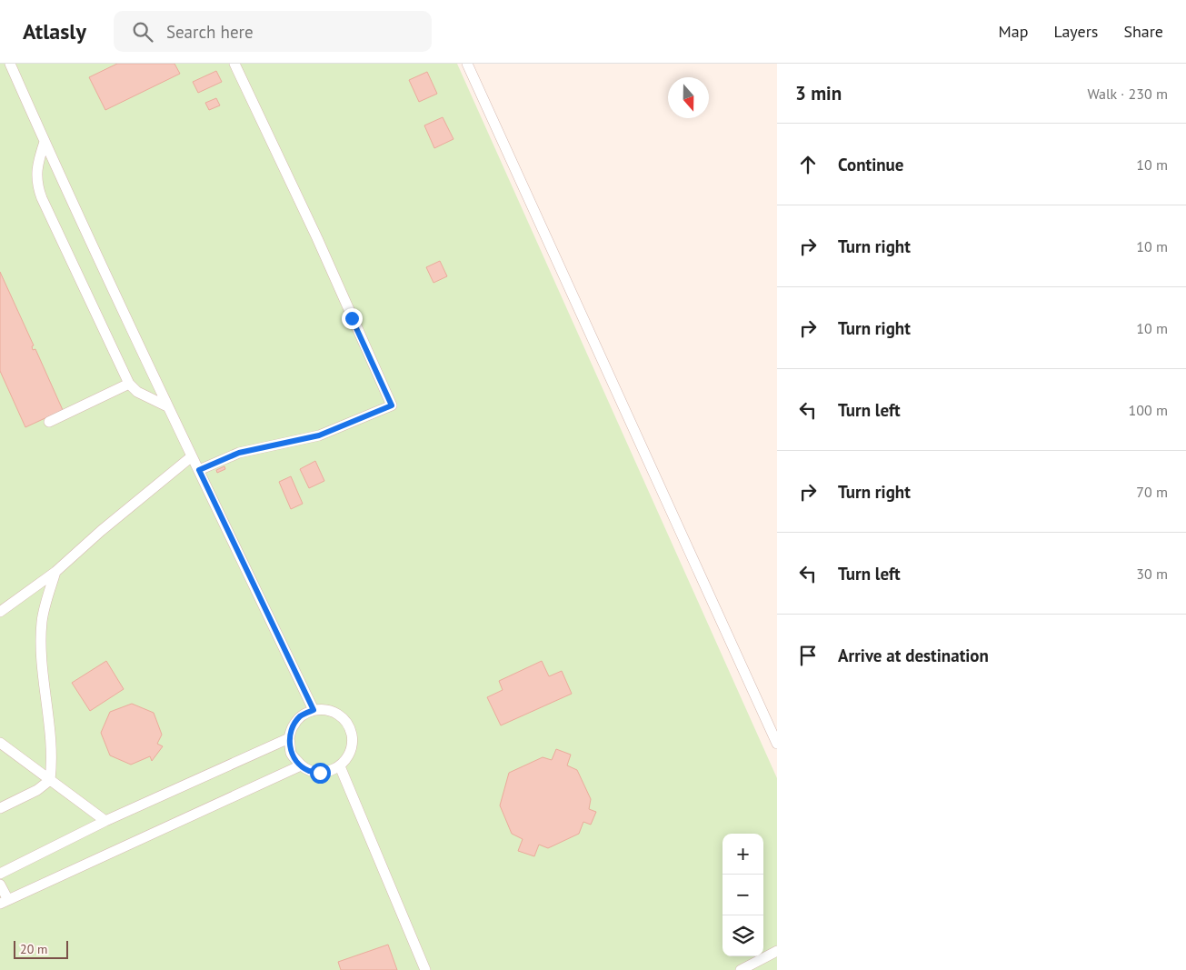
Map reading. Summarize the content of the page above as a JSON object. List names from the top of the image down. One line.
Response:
{"scale_bar":"20 m","north":"bottom","page":{"header":"Atlasly","search":"Search here","nav":["Map","Layers","Share"],"heading":["3 min","Walk · 230 m"],"list":[["Continue","10 m"],["Turn right","10 m"],["Turn right","10 m"],["Turn left","100 m"],["Turn right","70 m"],["Turn left","30 m"],"Arrive at destination"],"map_buttons":["+","−"],"scale":"20 m"}}
